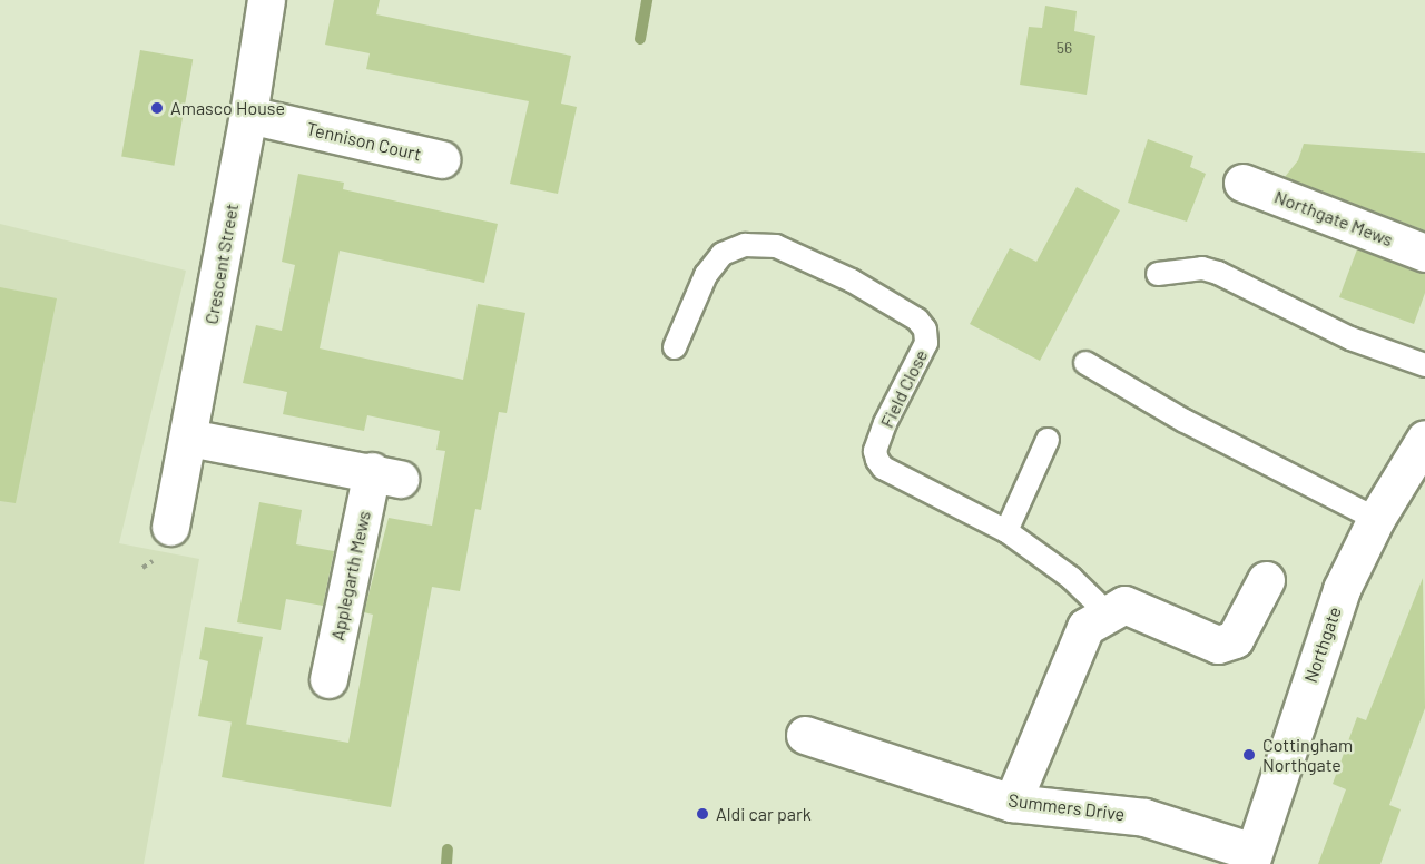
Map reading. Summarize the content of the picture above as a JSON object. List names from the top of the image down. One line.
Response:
{"streets":{"street":["Tennison Court","Northgate Mews","Crescent Street","Applegarth Mews","Northgate","Summers Drive"],"lane":["Field Close"]},"crossings":[["Tennison Court","Crescent Street"],["Crescent Street","Applegarth Mews"],["Northgate","Summers Drive"]],"places":["Amasco House","Cottingham Northgate","Aldi car park"],"house_numbers":["56"]}
